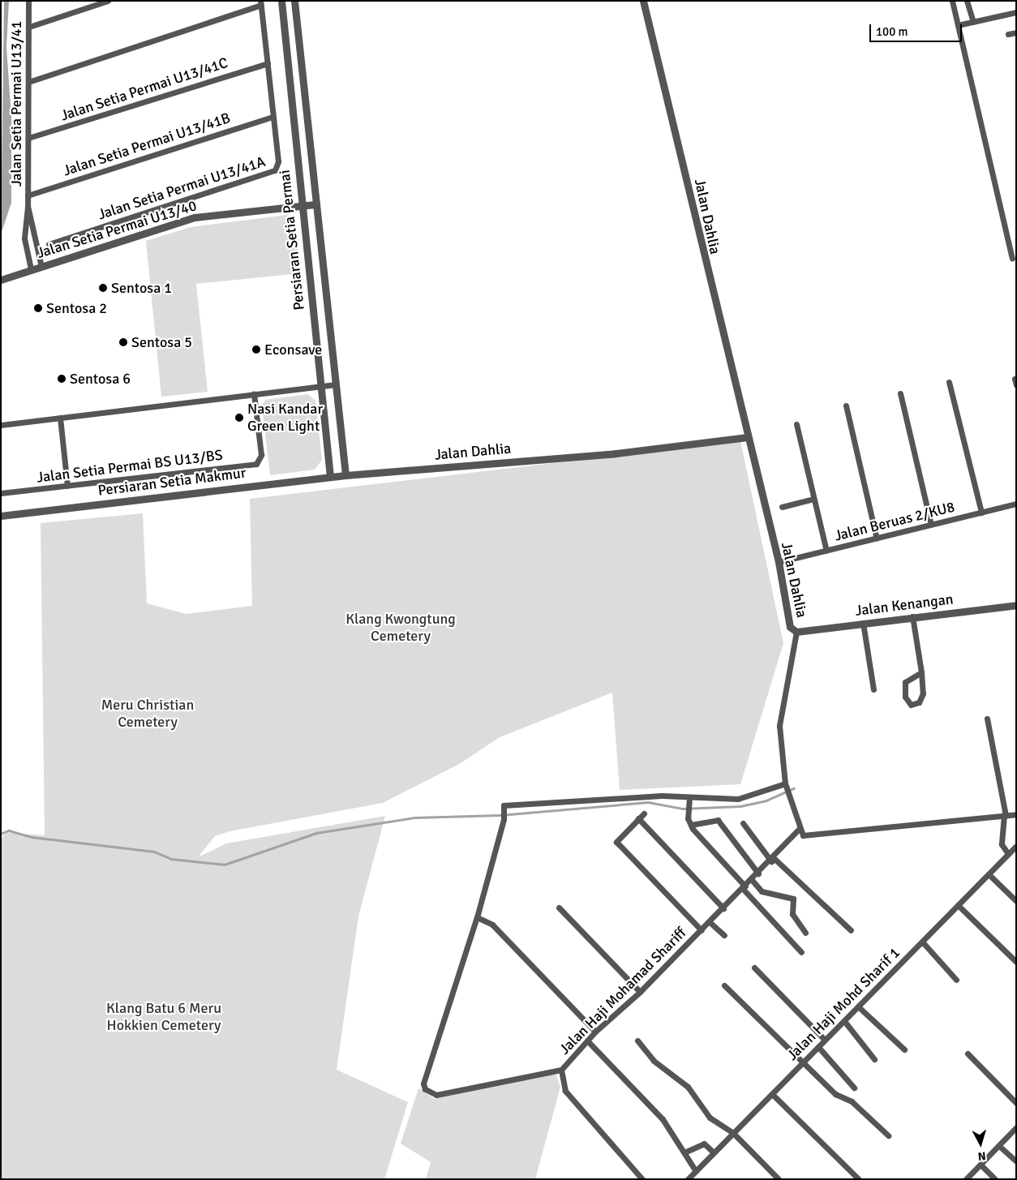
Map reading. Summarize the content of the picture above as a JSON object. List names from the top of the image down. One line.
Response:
{"streets":{"street":["Jalan Setia Permai U13/41C","Jalan Setia Permai U13/41","Jalan Setia Permai U13/41B","Jalan Setia Permai U13/41A","Jalan Dahlia","Jalan Setia Permai U13/40","Persiaran Setia Permai","Jalan Setia Permai BS U13/BS","Persiaran Setia Makmur","Jalan Beruas 2/KU8","Jalan Kenangan","Jalan Haji Mohamad Shariff","Jalan Haji Mohd Sharif 1"]},"crossings":[["Jalan Setia Permai U13/41C","Jalan Setia Permai U13/41"],["Jalan Setia Permai U13/41C","Jalan Setia Permai U13/41A"],["Jalan Setia Permai U13/41","Jalan Setia Permai U13/41B"],["Jalan Setia Permai U13/41","Jalan Setia Permai U13/40"],["Jalan Setia Permai U13/41B","Jalan Setia Permai U13/41A"],["Jalan Dahlia","Persiaran Setia Permai"],["Jalan Dahlia","Persiaran Setia Makmur"],["Jalan Dahlia","Jalan Beruas 2/KU8"],["Jalan Dahlia","Jalan Kenangan"],["Jalan Setia Permai U13/40","Persiaran Setia Permai"],["Persiaran Setia Permai","Persiaran Setia Makmur"]],"parks":["Klang Kwongtung Cemetery","Meru Christian Cemetery","Klang Batu 6 Meru Hokkien Cemetery"],"places":["Sentosa 1","Sentosa 2","Sentosa 5","Econsave","Sentosa 6","Nasi Kandar Green Light"],"scale_bar":"100 m","north":"bottom"}
